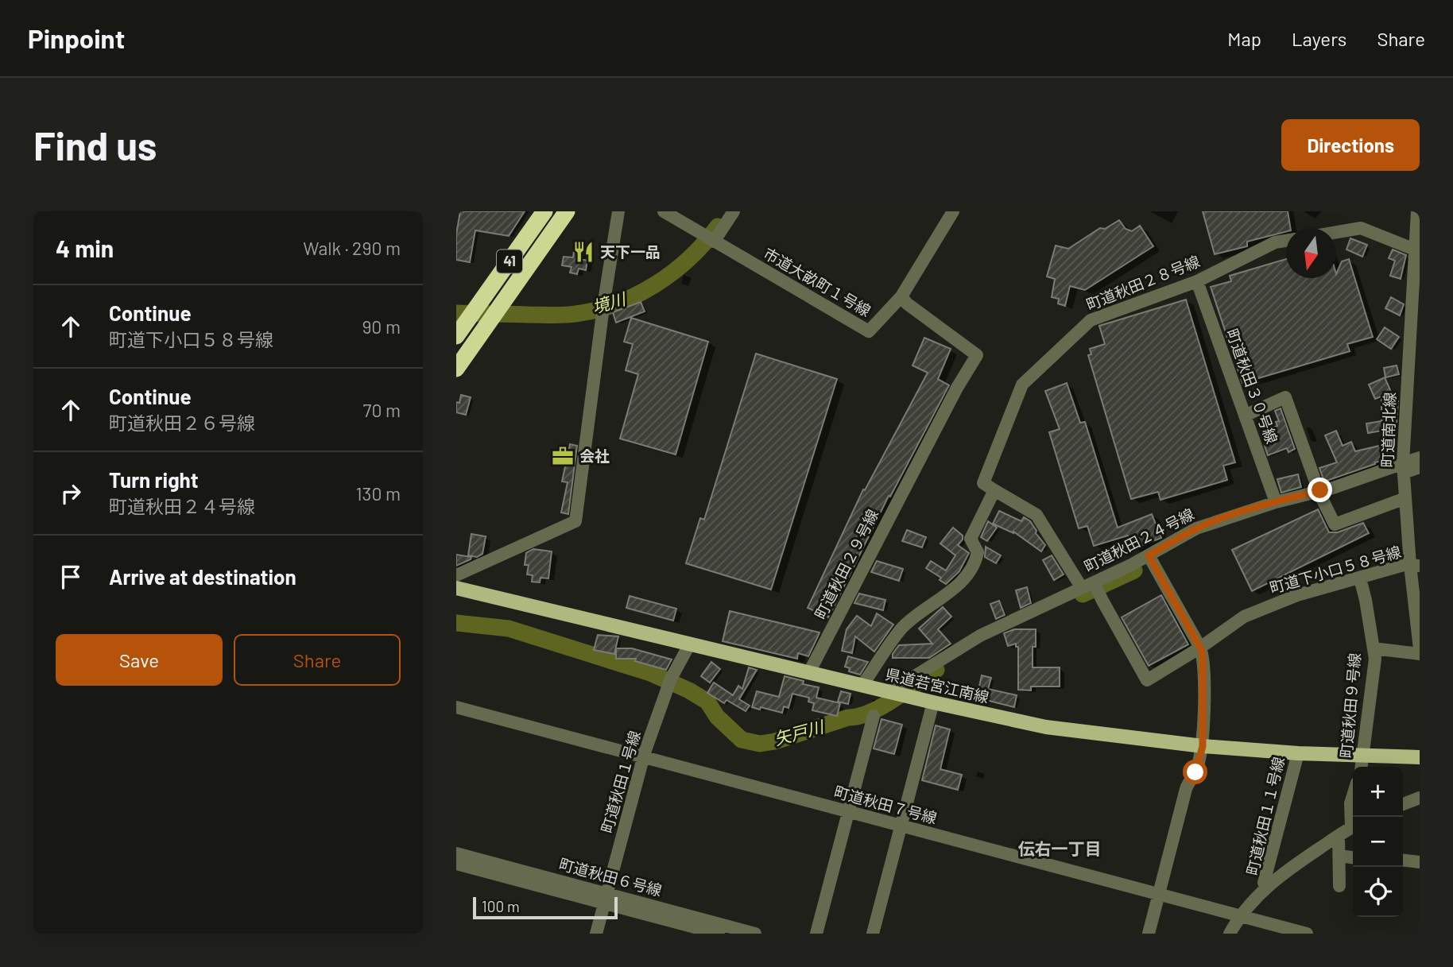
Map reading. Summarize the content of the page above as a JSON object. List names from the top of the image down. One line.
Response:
{"streets":{"highway":["41"],"main road":["県道若宮江南線"],"street":["市道大畝町１号線","町道秋田２８号線","町道秋田３０号線","町道南北線","町道秋田２４号線","町道秋田２９号線","町道下小口５８号線","町道秋田９号線","町道秋田１号線","町道秋田７号線","町道秋田１１号線","町道秋田６号線"]},"crossings":[["市道大畝町１号線","町道秋田２９号線"],["町道秋田２８号線","町道秋田３０号線"],["町道秋田３０号線","町道秋田２４号線"],["町道南北線","町道秋田２４号線"],["町道南北線","町道下小口５８号線"],["町道秋田２４号線","町道下小口５８号線"],["町道秋田２４号線","県道若宮江南線"],["町道秋田２９号線","県道若宮江南線"],["町道下小口５８号線","町道秋田９号線"],["県道若宮江南線","町道秋田９号線"],["県道若宮江南線","町道秋田１号線"],["県道若宮江南線","町道秋田１１号線"],["町道秋田１号線","町道秋田７号線"],["町道秋田１号線","町道秋田６号線"]],"districts":["伝右一丁目"],"water":["境川","矢戸川"],"places":{"restaurant":["天下一品"],"office":["会社"]},"scale_bar":"100 m","north":"bottom","page":{"header":"Pinpoint","nav":["Map","Layers","Share"],"buttons":["Directions",["Save","Share"]],"title":"Find us","heading":["4 min","Walk · 290 m"],"list":[["Continue","町道下小口５８号線","90 m"],["Continue","町道秋田２６号線","70 m"],["Turn right","町道秋田２４号線","130 m"],"Arrive at destination"],"map_buttons":["+","−"],"scale":"100 m"}}
